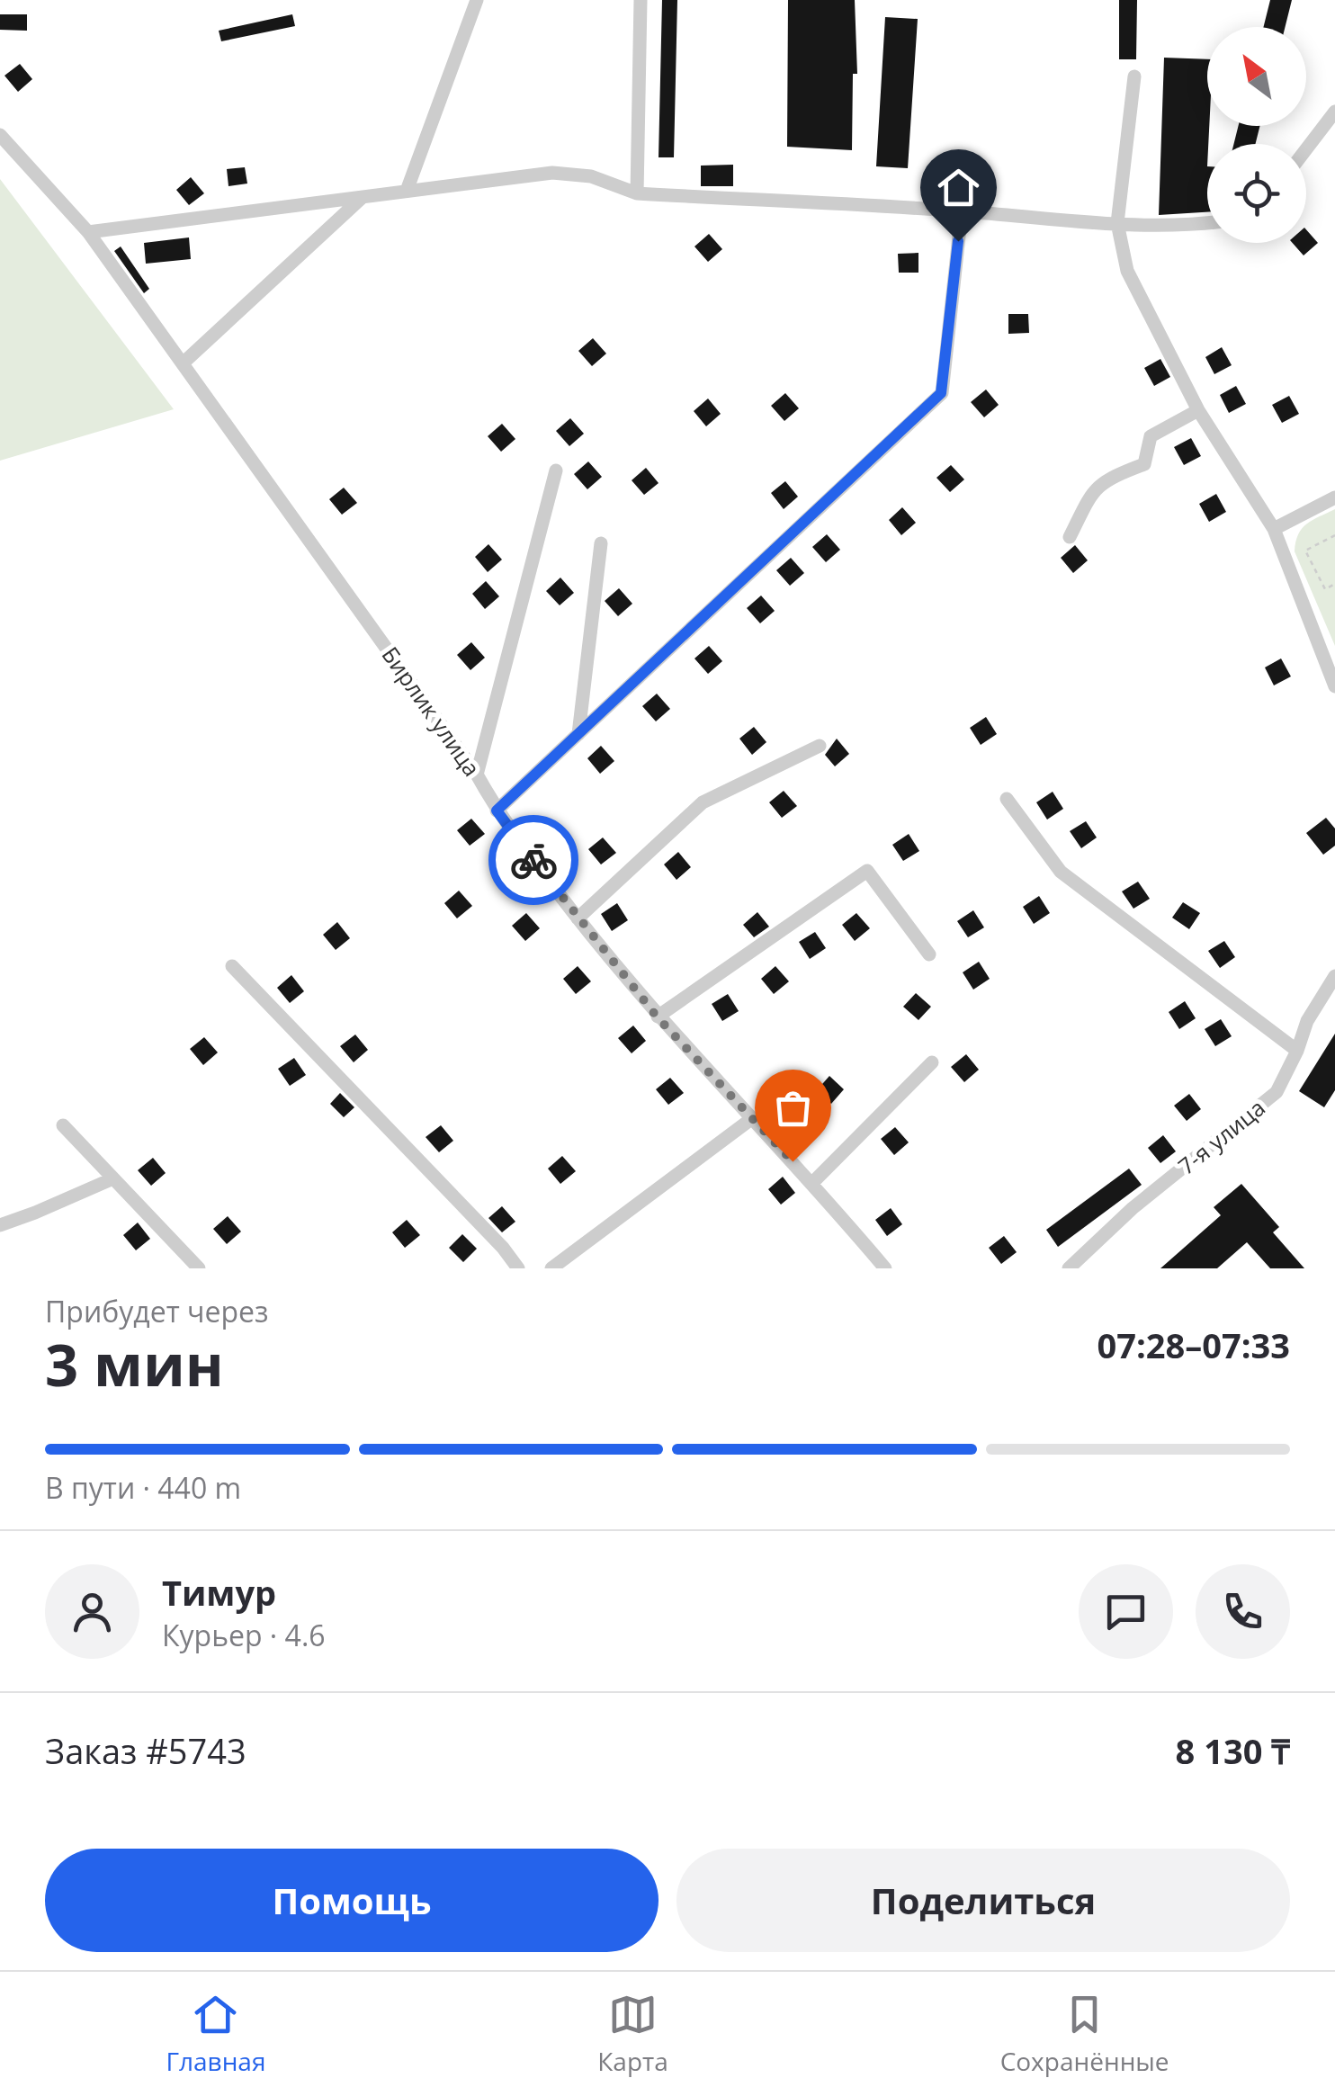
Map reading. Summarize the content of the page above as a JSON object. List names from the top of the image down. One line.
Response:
{"streets":{"street":["Бирлик улица","7-я улица"]},"north":"top left","page":{"heading":["3 мин","Прибудет через","07:28–07:33"],"panel":["Тимур","Курьер · 4.6","Заказ #5743","8 130 ₸"],"bar":"В пути · 440 m","buttons":["Помощь","Поделиться"],"tabs":["Главная","Карта","Сохранённые"]}}
